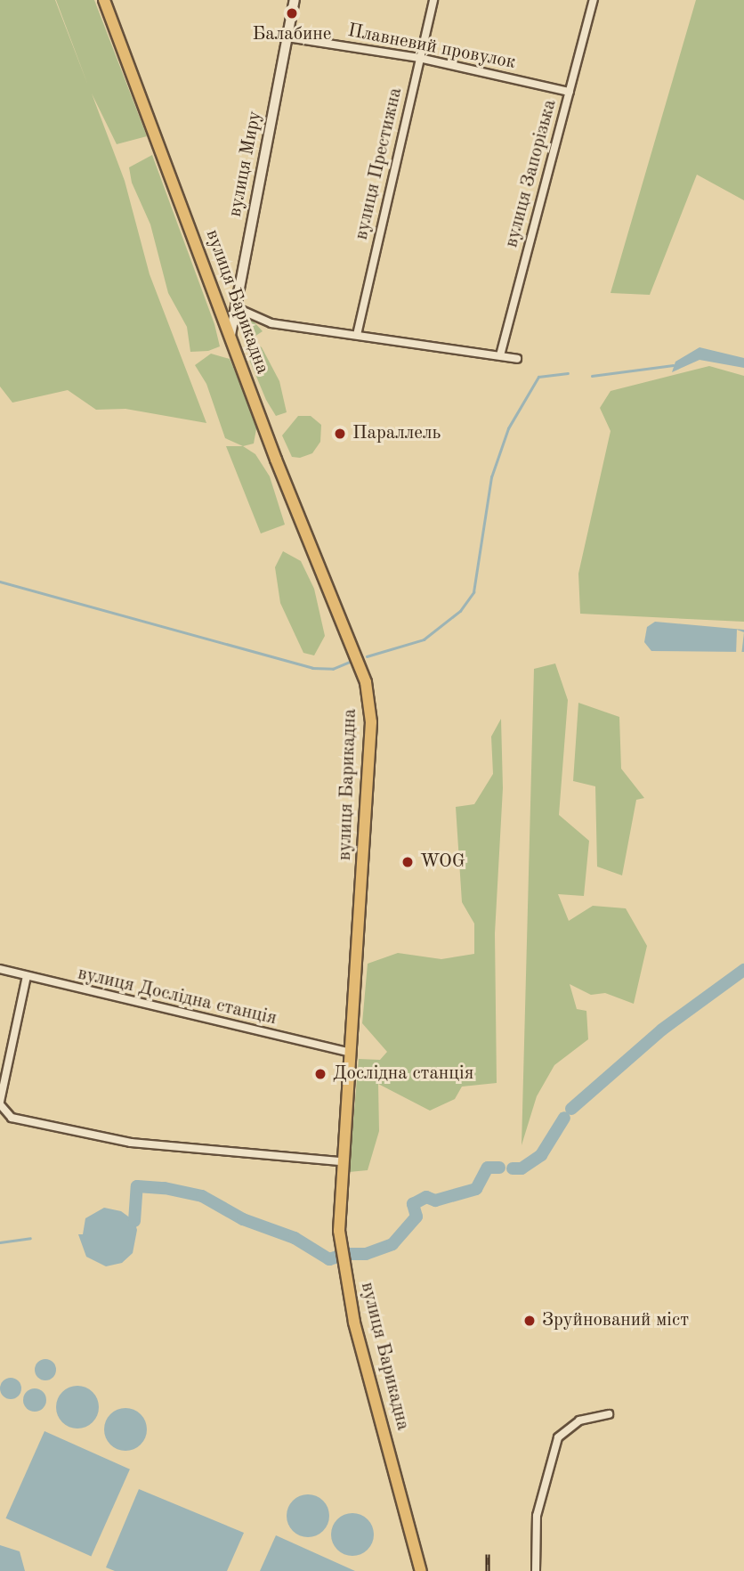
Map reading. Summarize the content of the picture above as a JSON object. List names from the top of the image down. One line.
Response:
{"streets":{"main road":["вулиця Барикадна"],"street":["Плавневий провулок","вулиця Миру","вулиця Престижна","вулиця Запорізька","вулиця Дослідна станція"]},"crossings":[["Плавневий провулок","вулиця Миру"],["Плавневий провулок","вулиця Престижна"],["Плавневий провулок","вулиця Запорізька"],["вулиця Миру","вулиця Барикадна"],["вулиця Барикадна","вулиця Дослідна станція"]],"places":["Балабине","Параллель","WOG","Дослідна станція","Зруйнований міст"]}
